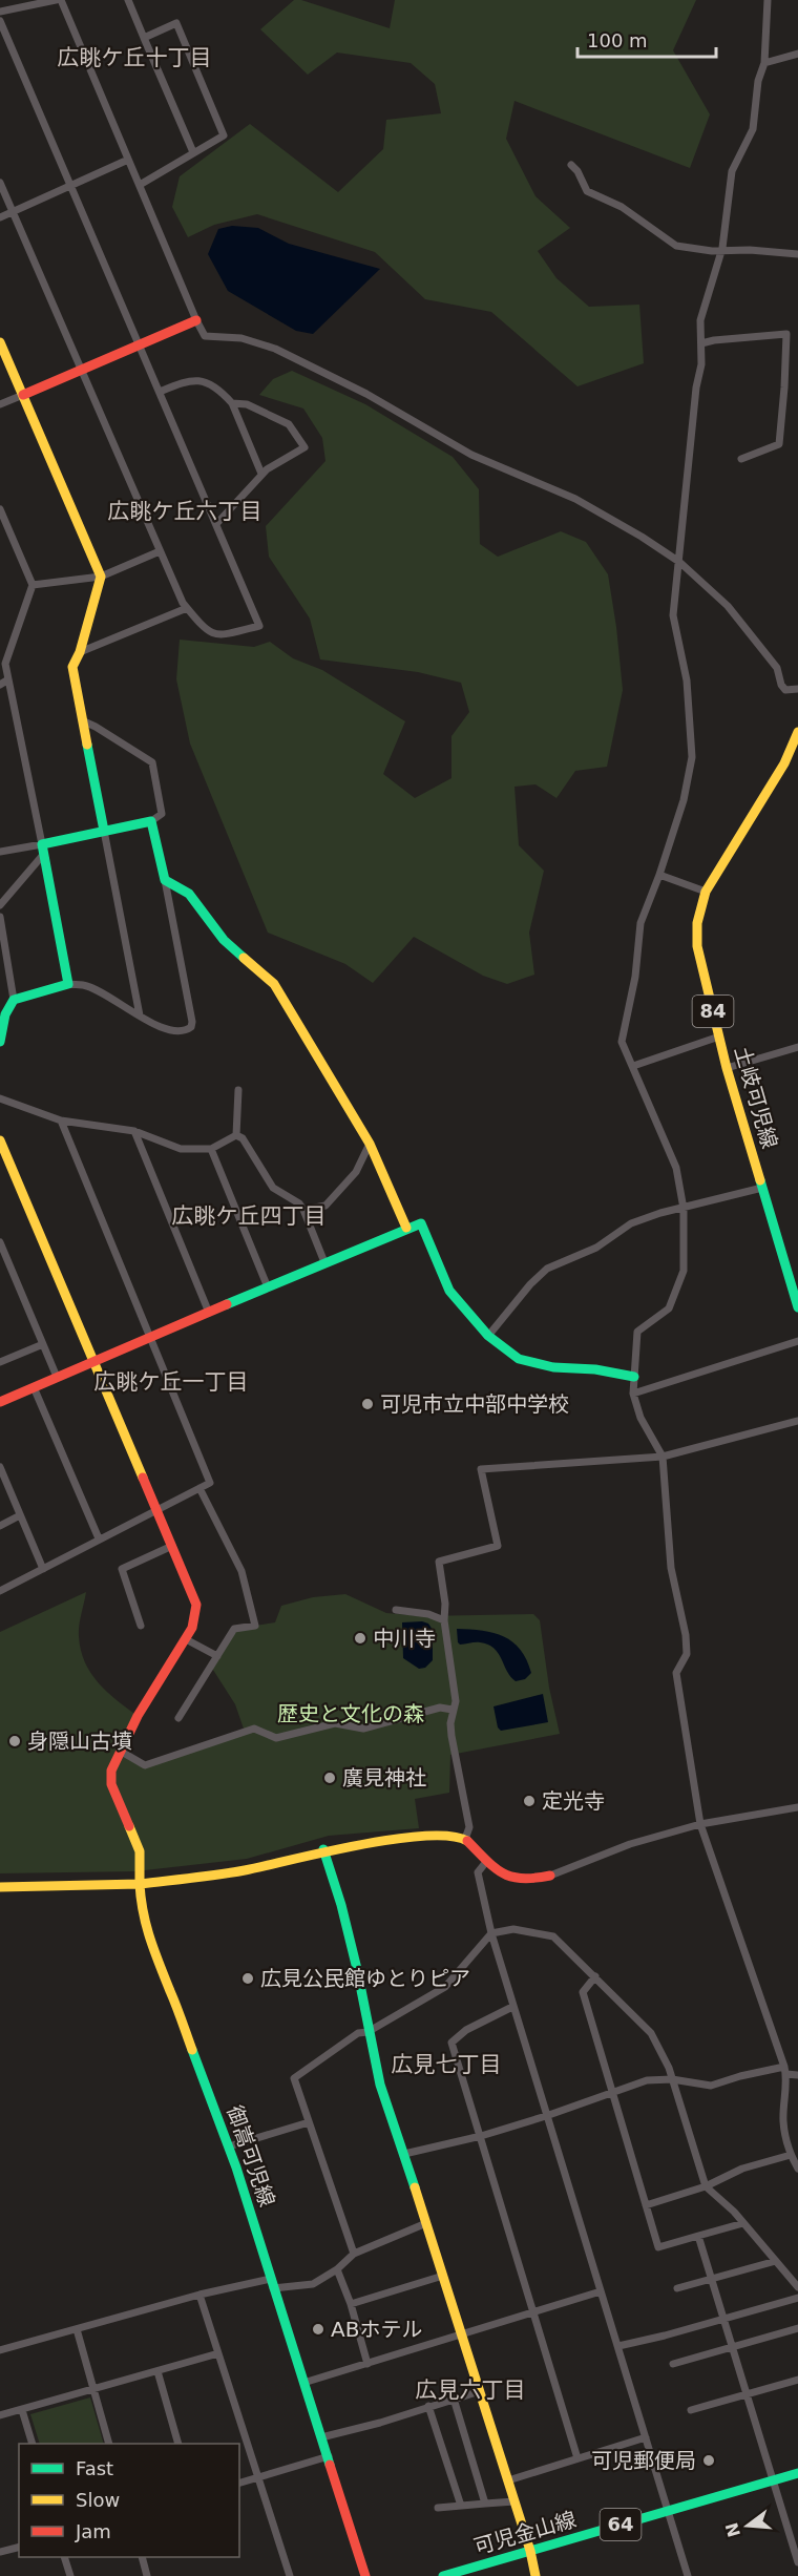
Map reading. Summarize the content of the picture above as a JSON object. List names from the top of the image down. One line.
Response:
{"streets":{"street":["84","土岐可児線","御嵩可児線","64","可児金山線"]},"districts":["広眺ケ丘十丁目","広眺ケ丘六丁目","広眺ケ丘四丁目","広眺ケ丘一丁目","広見七丁目","広見六丁目"],"parks":["歴史と文化の森"],"places":["可児市立中部中学校","中川寺","身隠山古墳","廣見神社","定光寺","広見公民館ゆとりピア","ABホテル","可児郵便局"],"legend":["Fast","Slow","Jam"],"scale_bar":"100 m","north":"left"}
